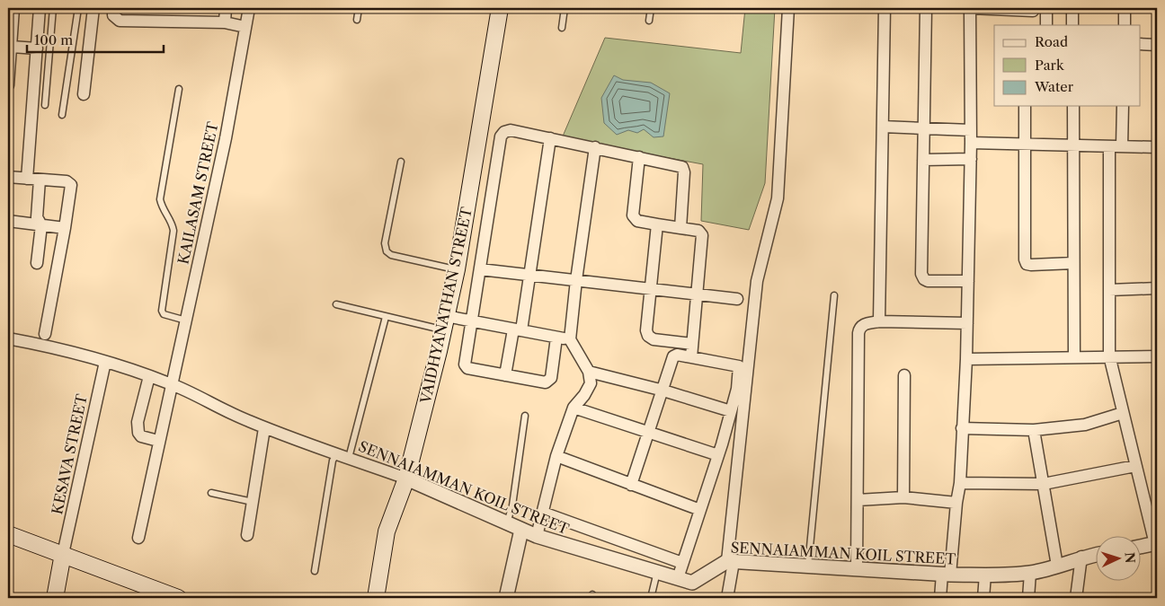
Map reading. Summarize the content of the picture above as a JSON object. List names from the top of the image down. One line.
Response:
{"streets":{"main road":["VAIDHYANATHAN STREET"],"street":["KAILASAM STREET","KESAVA STREET","SENNAIAMMAN KOIL STREET"]},"crossings":[["KAILASAM STREET","SENNAIAMMAN KOIL STREET"],["VAIDHYANATHAN STREET","SENNAIAMMAN KOIL STREET"],["KESAVA STREET","SENNAIAMMAN KOIL STREET"]],"legend":["Road","Park","Water"],"scale_bar":"100 m","north":"right"}
